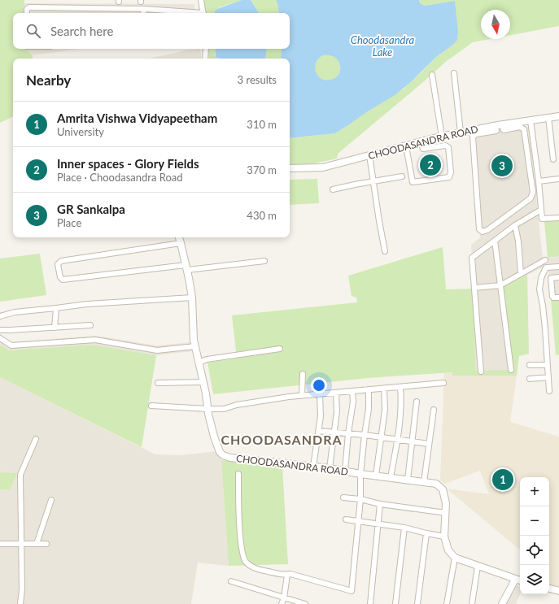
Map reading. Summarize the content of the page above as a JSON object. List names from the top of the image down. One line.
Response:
{"streets":{"street":["CHOODASANDRA ROAD"]},"districts":["CHOODASANDRA"],"water":["Choodasandra Lake"],"north":"bottom","page":{"search":"Search here","heading":["Nearby","3 results"],"list":[{"mark":"1","name":"Amrita Vishwa Vidyapeetham","note":"University","value":"310 m"},{"mark":"2","name":"Inner spaces - Glory Fields","note":"Place · Choodasandra Road","value":"370 m"},{"mark":"3","name":"GR Sankalpa","note":"Place","value":"430 m"}],"pins":["2","3","1"],"map_buttons":["+","−"]}}
